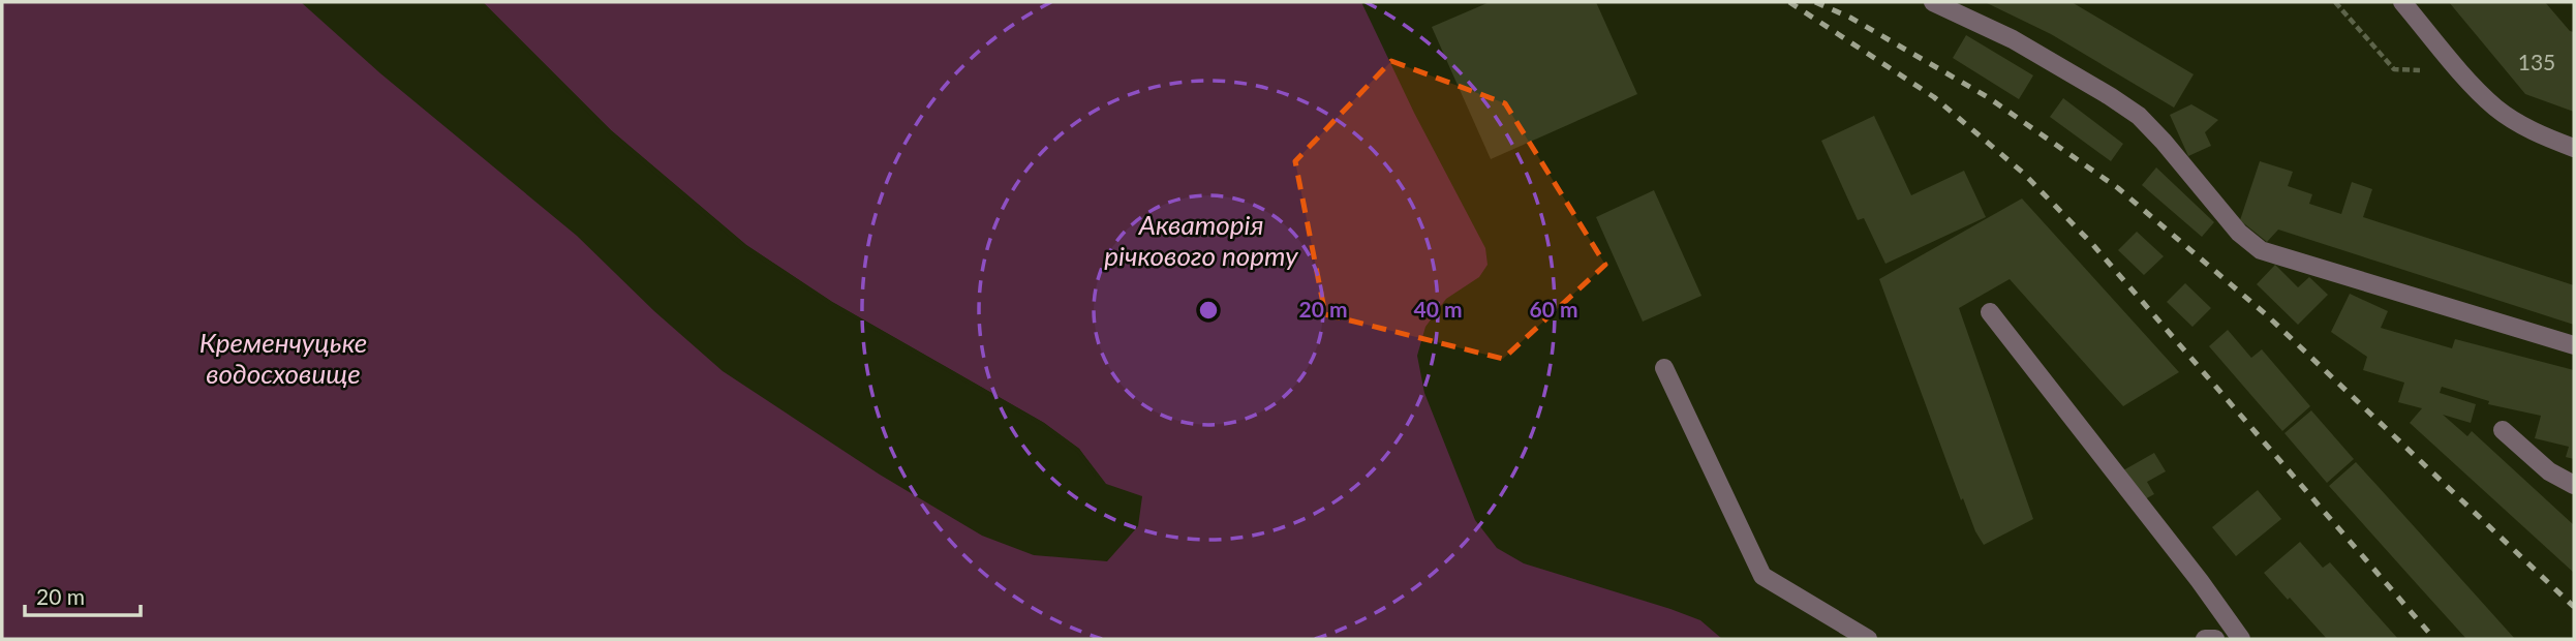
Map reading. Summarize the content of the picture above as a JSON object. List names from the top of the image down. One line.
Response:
{"water":["Акваторія річкового порту","Кременчуцьке водосховище"],"house_numbers":["135"],"scale_bar":"20 m","rings":["20 m","40 m","60 m"]}
